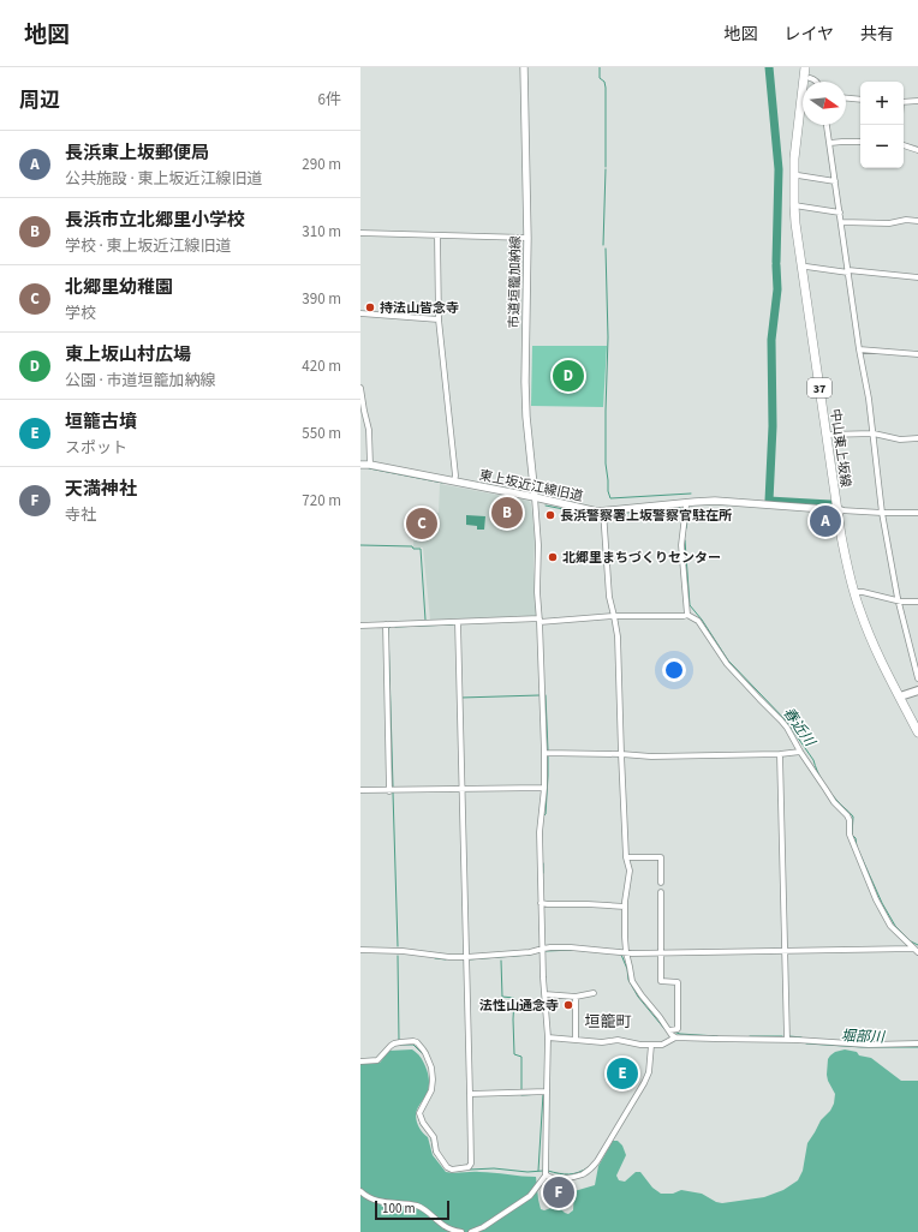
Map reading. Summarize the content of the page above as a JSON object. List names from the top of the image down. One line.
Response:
{"streets":{"main road":["37","中山東上坂線"],"street":["市道垣籠加納線","東上坂近江線旧道"]},"crossings":[["市道垣籠加納線","東上坂近江線旧道"],["中山東上坂線","東上坂近江線旧道"]],"districts":["垣籠町"],"water":["春近川","堀部川"],"places":["持法山皆念寺","長浜警察署上坂警察官駐在所","北郷里まちづくりセンター","法性山通念寺"],"scale_bar":"100 m","north":"right","page":{"header":"地図","nav":["地図","レイヤ","共有"],"heading":["周辺","6件"],"map_buttons":["+","−"],"list":[{"mark":"A","name":"長浜東上坂郵便局","note":"公共施設 · 東上坂近江線旧道","value":"290 m"},{"mark":"B","name":"長浜市立北郷里小学校","note":"学校 · 東上坂近江線旧道","value":"310 m"},{"mark":"C","name":"北郷里幼稚園","note":"学校","value":"390 m"},{"mark":"D","name":"東上坂山村広場","note":"公園 · 市道垣籠加納線","value":"420 m"},{"mark":"E","name":"垣籠古墳","note":"スポット","value":"550 m"},{"mark":"F","name":"天満神社","note":"寺社","value":"720 m"}],"pins":["D","B","A","C","E","F"],"scale":"100 m"}}
